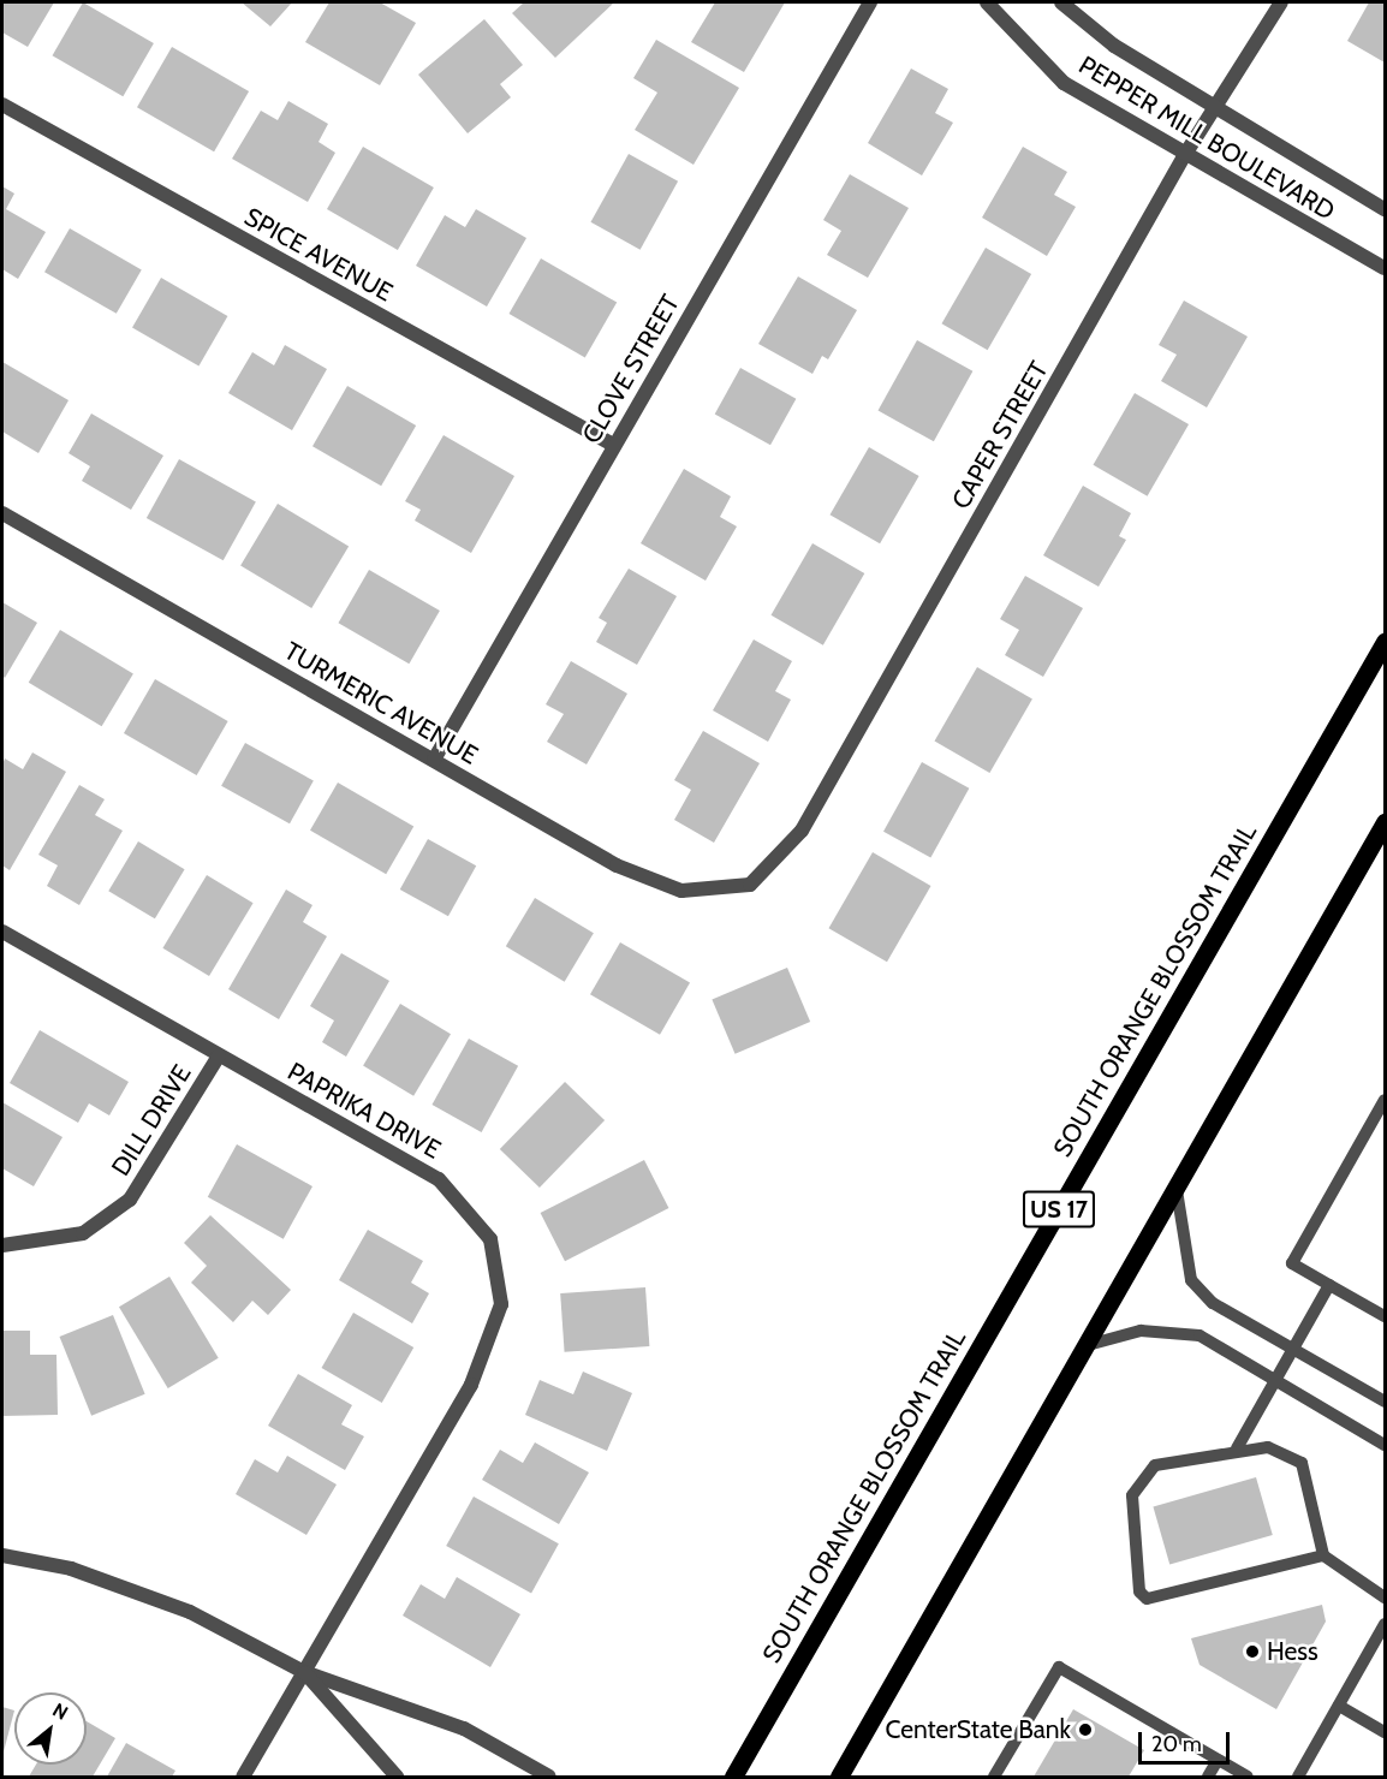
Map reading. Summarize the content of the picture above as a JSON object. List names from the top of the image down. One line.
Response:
{"streets":{"main road":["SOUTH ORANGE BLOSSOM TRAIL","US 17"],"street":["PEPPER MILL BOULEVARD","SPICE AVENUE","CLOVE STREET","CAPER STREET","TURMERIC AVENUE","PAPRIKA DRIVE","DILL DRIVE"]},"crossings":[["PEPPER MILL BOULEVARD","CAPER STREET"],["SPICE AVENUE","CLOVE STREET"],["CLOVE STREET","TURMERIC AVENUE"],["CAPER STREET","TURMERIC AVENUE"],["PAPRIKA DRIVE","DILL DRIVE"]],"places":["Hess","CenterState Bank"],"scale_bar":"20 m","north":"top right"}
